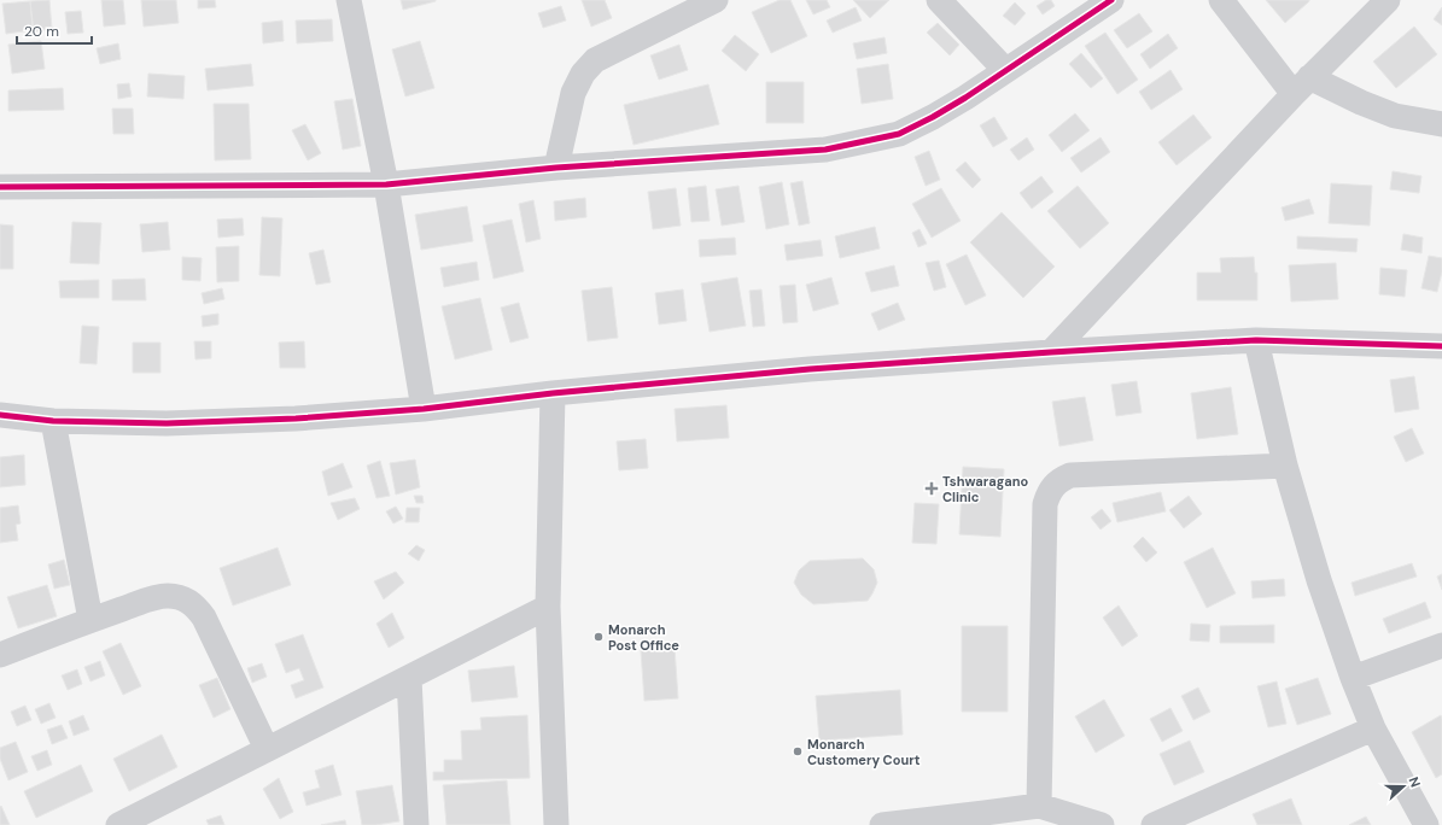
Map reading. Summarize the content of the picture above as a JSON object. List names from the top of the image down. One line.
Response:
{"places":{"health":["Tshwaragano Clinic"],"other":["Monarch Post Office","Monarch Customery Court"]},"scale_bar":"20 m","north":"right"}
